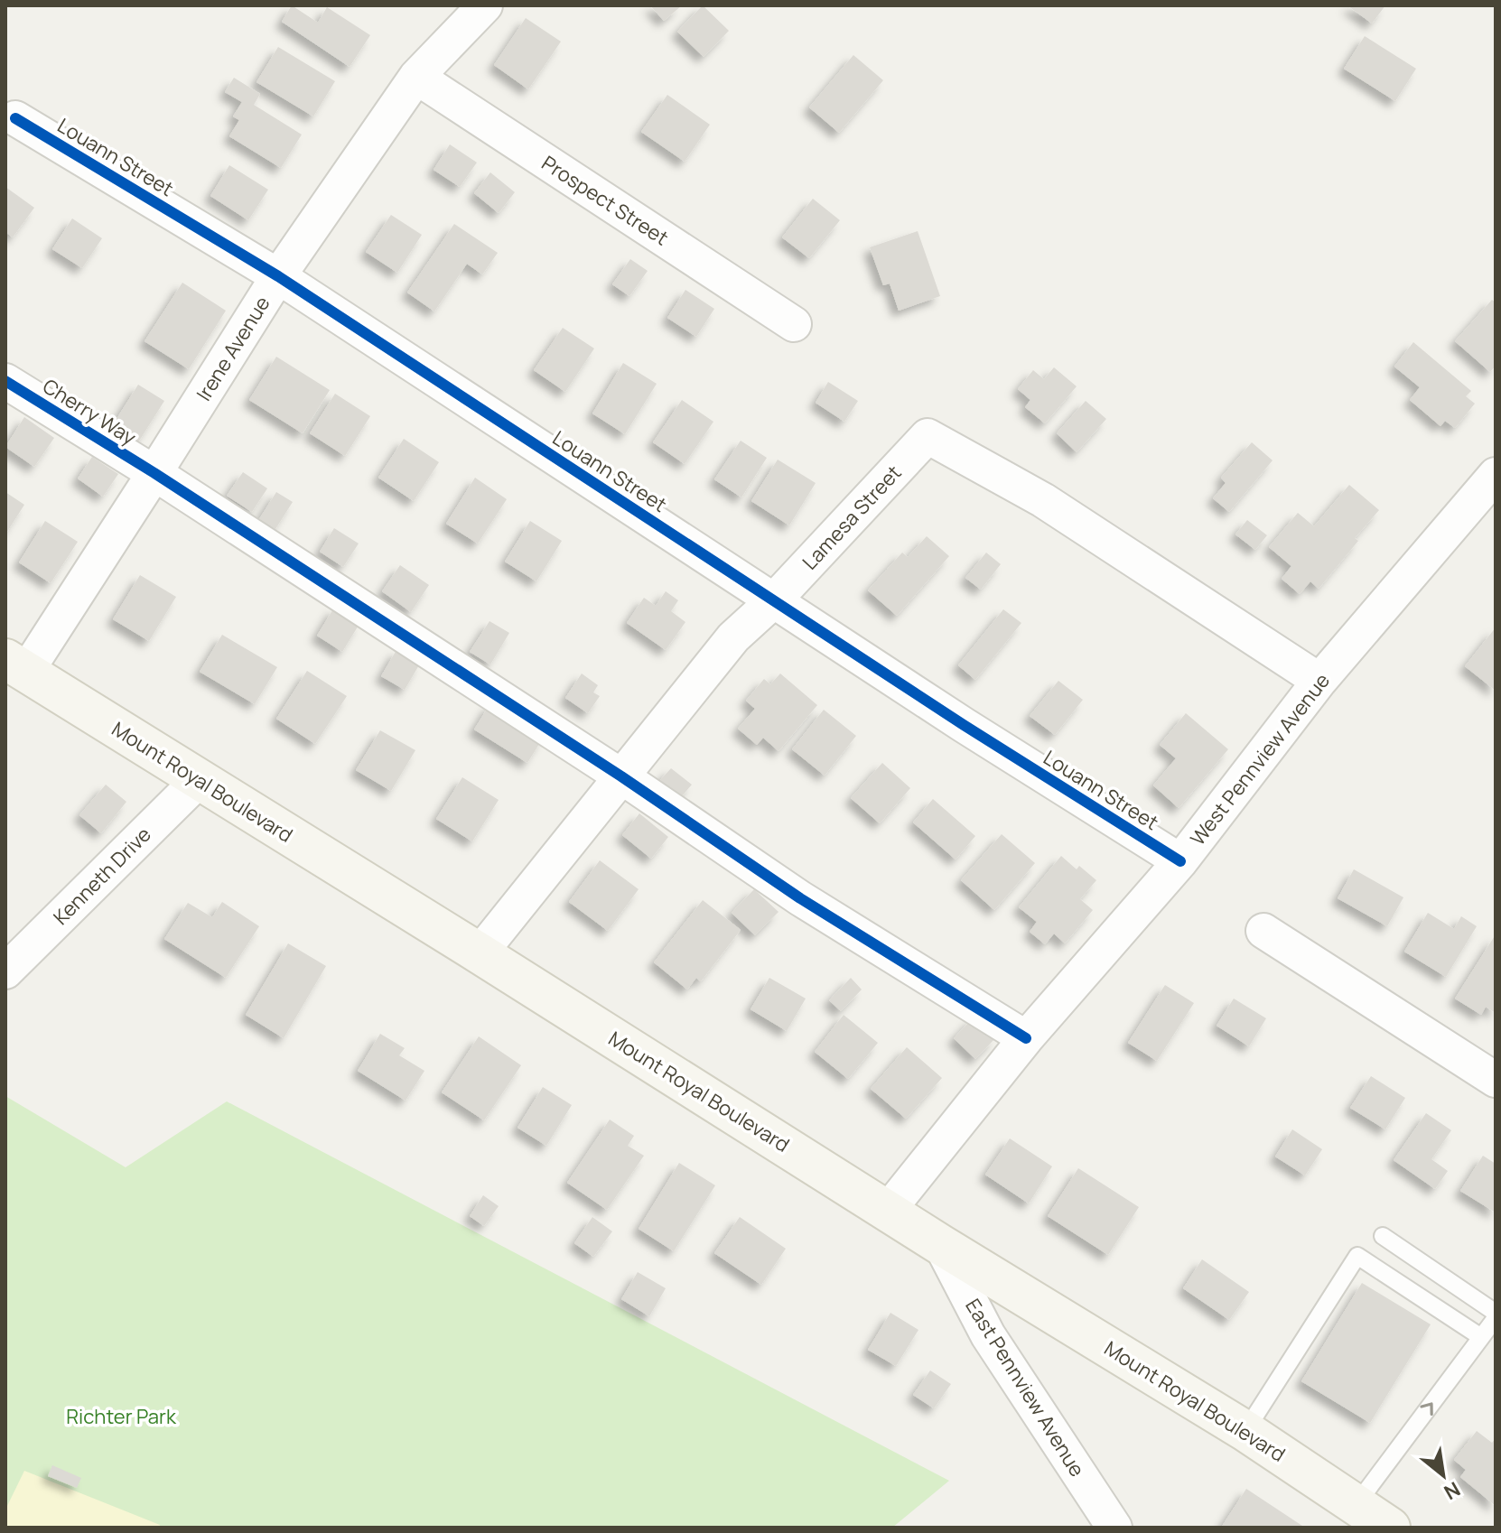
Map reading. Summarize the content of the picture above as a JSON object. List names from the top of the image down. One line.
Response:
{"streets":{"main road":["Mount Royal Boulevard"],"street":["Louann Street","Prospect Street","Irene Avenue","Cherry Way","Lamesa Street","West Pennview Avenue","Kenneth Drive","East Pennview Avenue"]},"crossings":[["Louann Street","Irene Avenue"],["Louann Street","Lamesa Street"],["Louann Street","West Pennview Avenue"],["Prospect Street","Irene Avenue"],["Irene Avenue","Cherry Way"],["Irene Avenue","Mount Royal Boulevard"],["Cherry Way","Lamesa Street"],["Cherry Way","West Pennview Avenue"],["Lamesa Street","West Pennview Avenue"],["Lamesa Street","Mount Royal Boulevard"],["West Pennview Avenue","Mount Royal Boulevard"],["Mount Royal Boulevard","Kenneth Drive"],["Mount Royal Boulevard","East Pennview Avenue"]],"parks":["Richter Park"],"north":"bottom right"}
